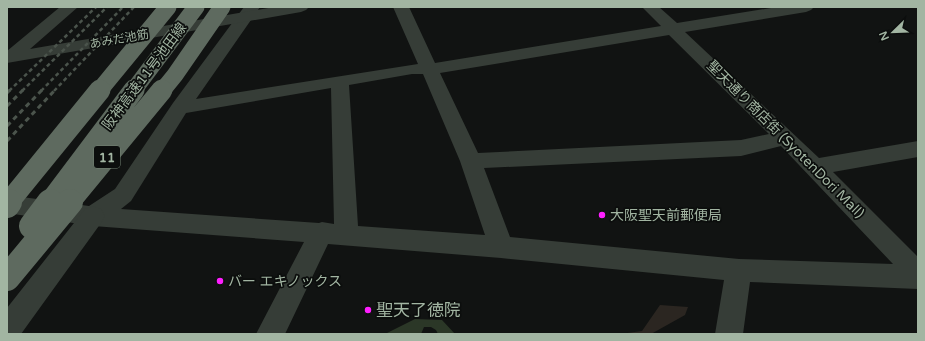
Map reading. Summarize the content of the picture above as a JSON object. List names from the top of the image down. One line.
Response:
{"streets":{"highway":["阪神高速11号池田線","11"],"street":["あみだ池筋","聖天通り商店街 (SyotenDori Mall)"]},"places":["大阪聖天前郵便局","バー エキノックス","聖天了徳院"],"north":"bottom left"}
